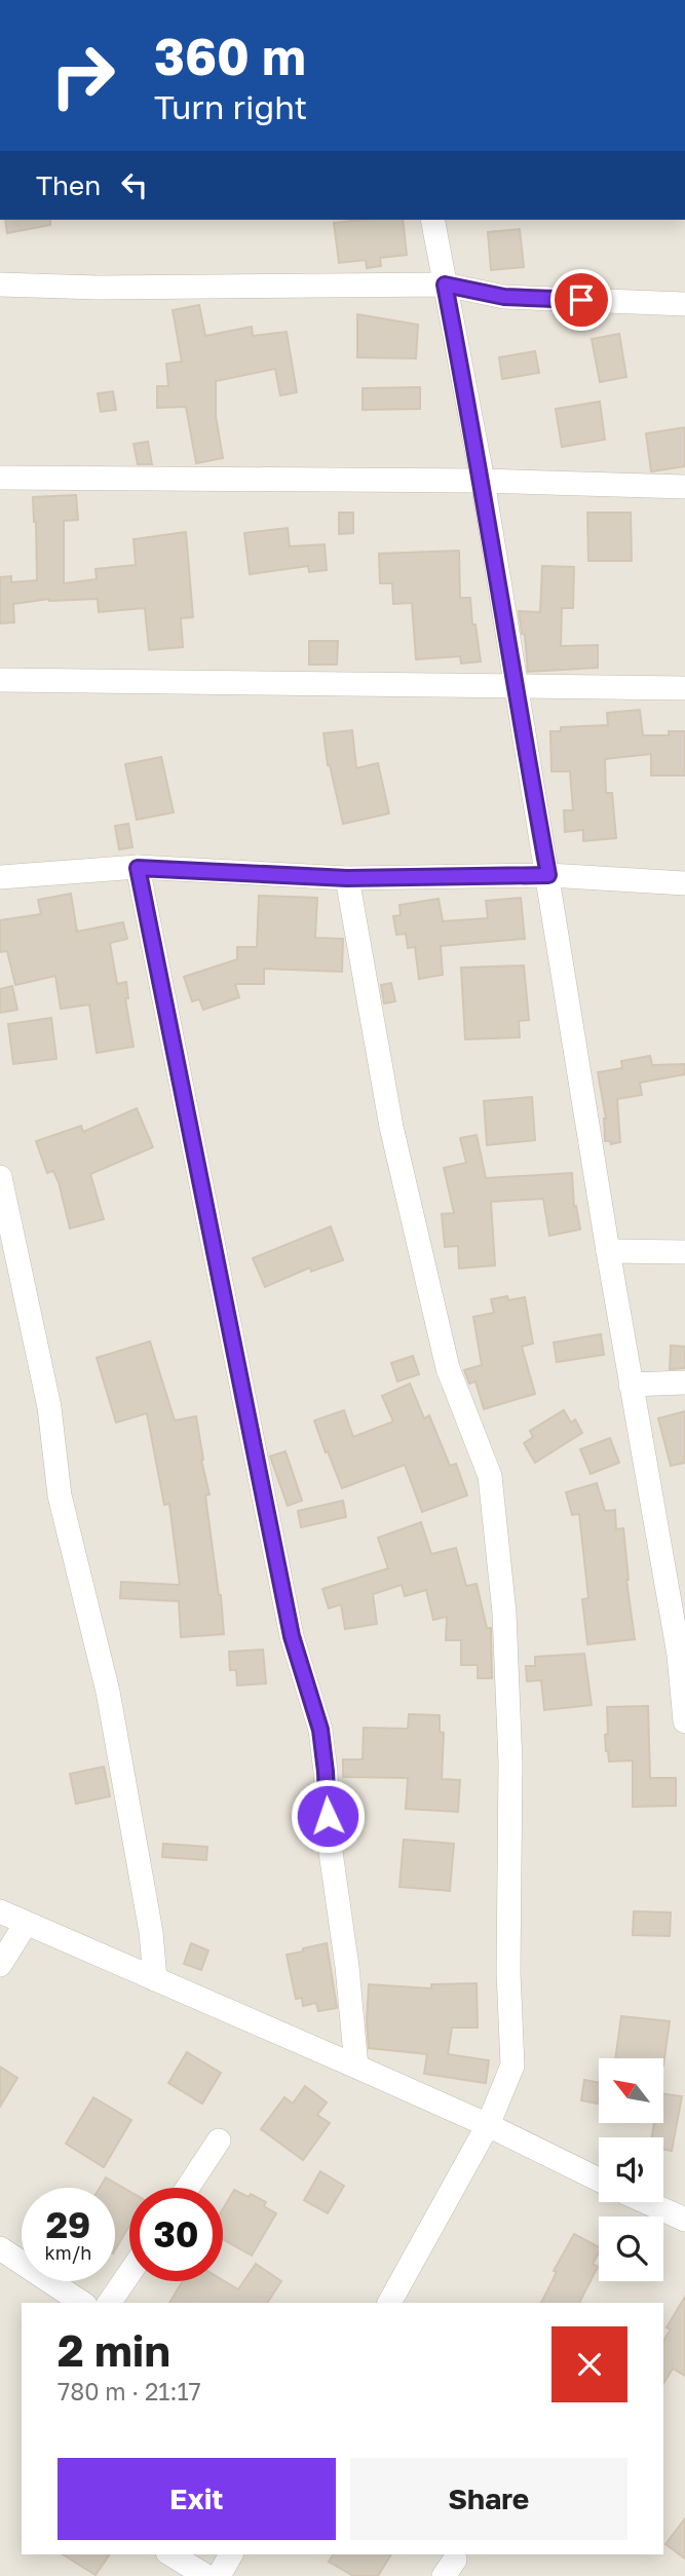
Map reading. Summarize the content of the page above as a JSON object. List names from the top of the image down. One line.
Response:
{"north":"top left","page":{"turn":["360 m","Turn right"],"then":"Then","speed":"29 km/h","limit":"30","heading":["2 min","780 m · 21:17"],"buttons":["Exit","Share"]}}
